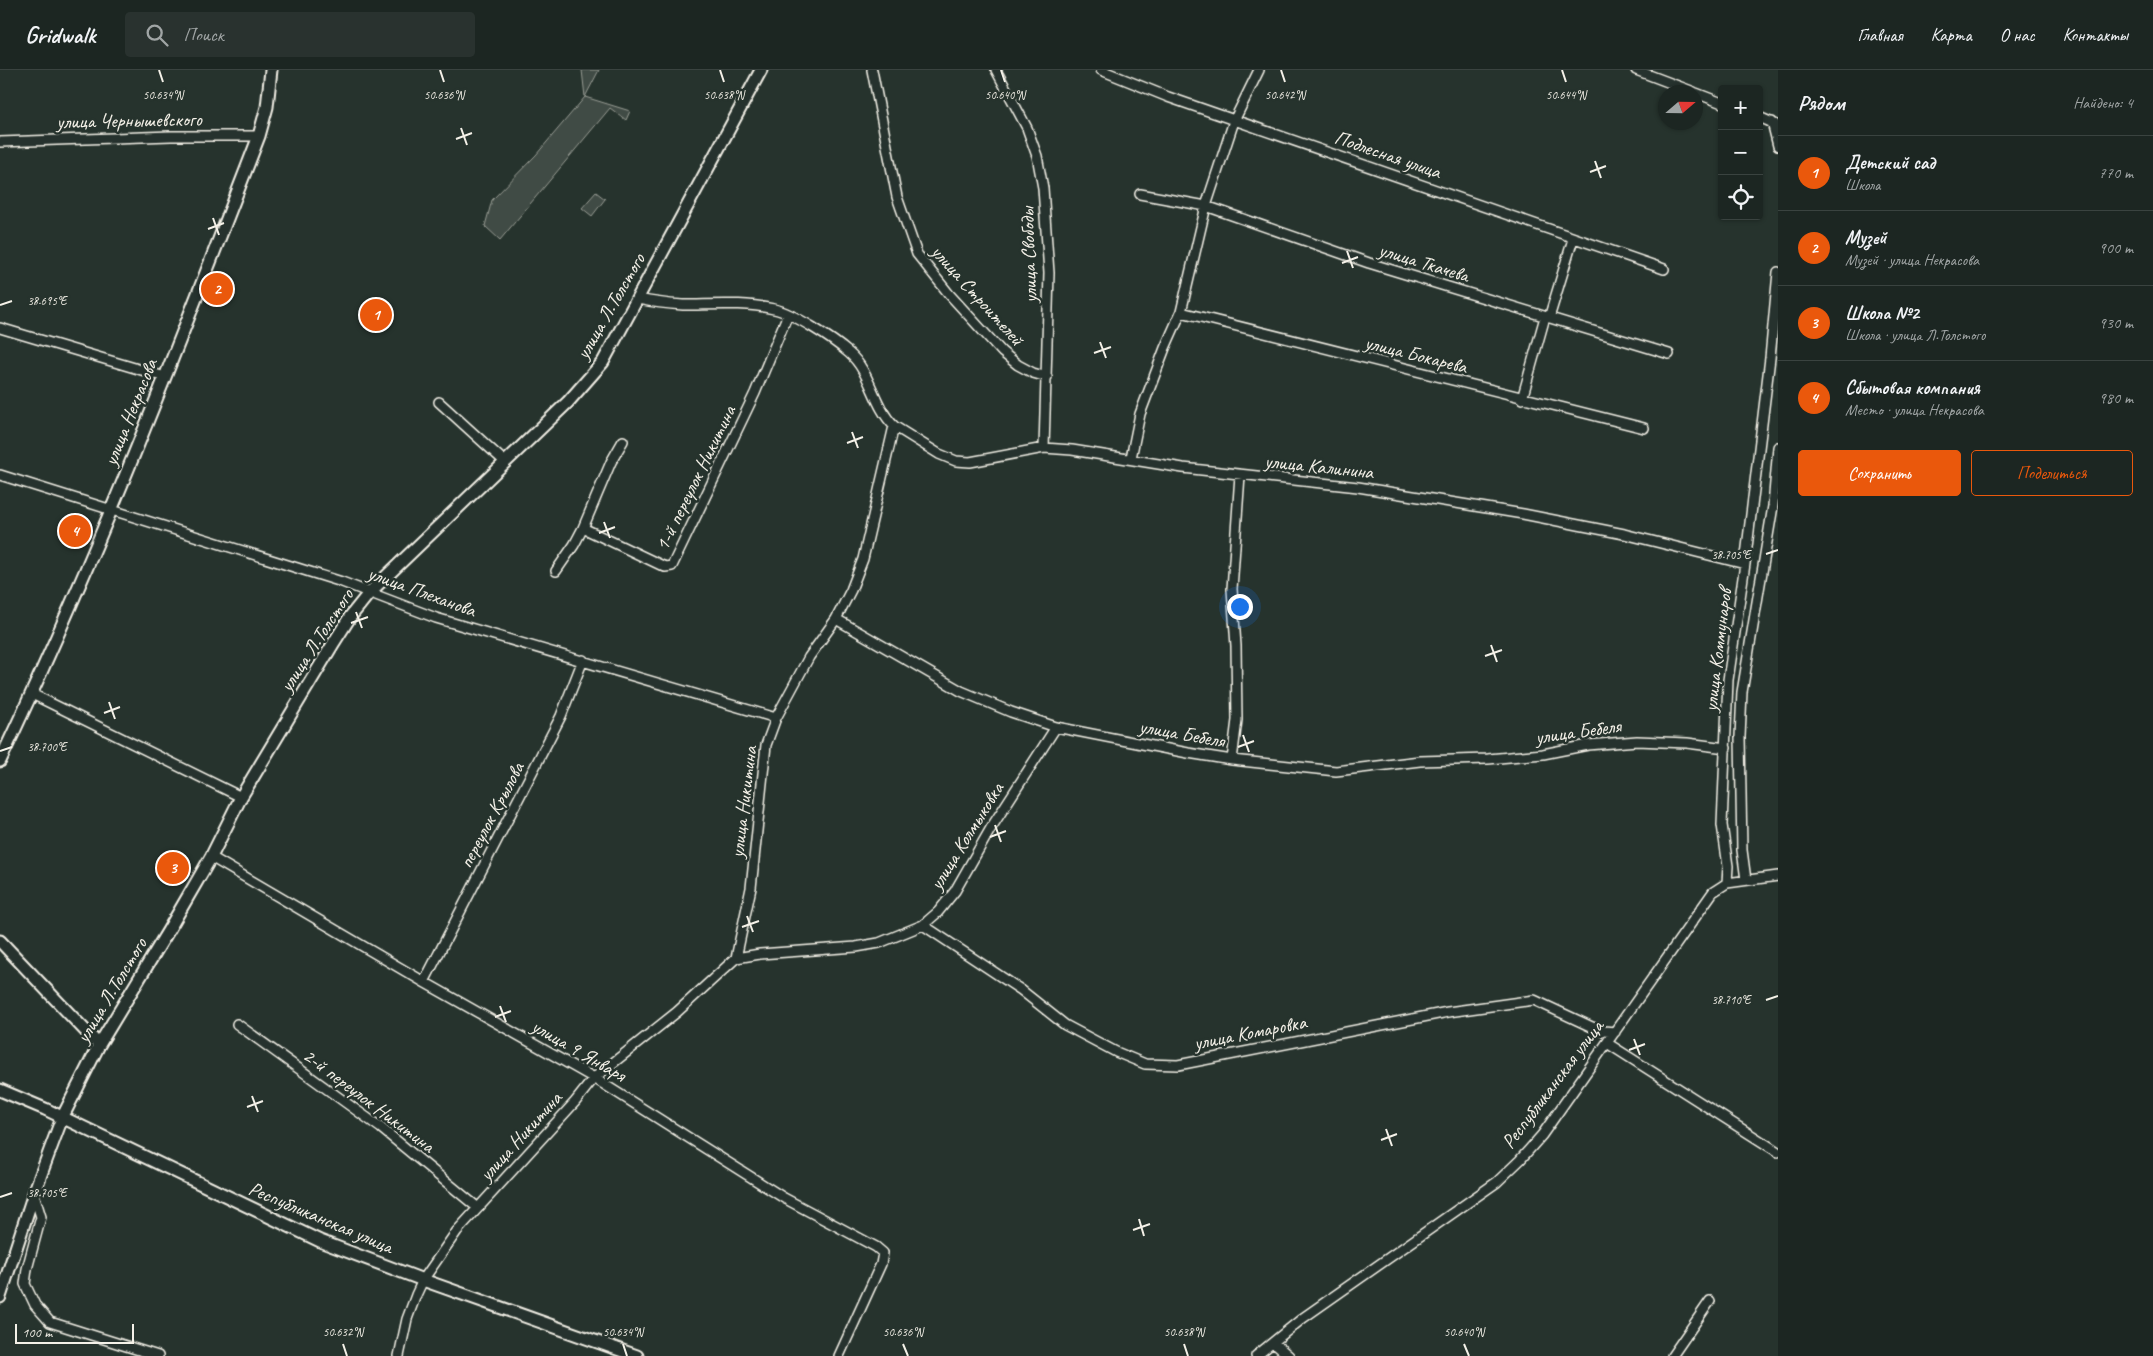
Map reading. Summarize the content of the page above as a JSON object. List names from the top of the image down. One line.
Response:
{"streets":{"street":["улица Чернышевского","Подлесная улица","улица Свободы","улица Ткачева","улица Строителей","улица Л.Толстого","улица Бокарева","улица Некрасова","улица Калинина","1-й переулок Никитина","улица Плеханова","улица Коммунаров","улица Бебеля","улица Никитина","переулок Крылова","улица Колмыковка","улица Комаровка","улица 9 Января","Республиканская улица","2-й переулок Никитина"]},"crossings":[["улица Чернышевского","улица Некрасова"],["улица Свободы","улица Строителей"],["улица Свободы","улица Калинина"],["улица Л.Толстого","улица Плеханова"],["улица Л.Толстого","улица 9 Января"],["улица Л.Толстого","Республиканская улица"],["улица Некрасова","улица Плеханова"],["улица Калинина","улица Коммунаров"],["улица Калинина","улица Никитина"],["улица Плеханова","улица Никитина"],["улица Плеханова","переулок Крылова"],["улица Коммунаров","улица Бебеля"],["улица Коммунаров","Республиканская улица"],["улица Бебеля","улица Никитина"],["улица Бебеля","улица Колмыковка"],["улица Никитина","улица Колмыковка"],["улица Никитина","улица 9 Января"],["улица Никитина","Республиканская улица"],["улица Никитина","2-й переулок Никитина"],["переулок Крылова","улица 9 Января"],["улица Колмыковка","улица Комаровка"],["улица Комаровка","Республиканская улица"]],"scale_bar":"100 m","north":"right","page":{"header":"Gridwalk","search":"Поиск","nav":["Главная","Карта","О нас","Контакты"],"heading":["Рядом","Найдено: 4"],"map_buttons":["+","−"],"list":[{"mark":"1","name":"Детский сад","note":"Школа","value":"770 m"},{"mark":"2","name":"Музей","note":"Музей · улица Некрасова","value":"900 m"},{"mark":"3","name":"Школа №2","note":"Школа · улица Л.Толстого","value":"930 m"},{"mark":"4","name":"Сбытовая компания","note":"Место · улица Некрасова","value":"980 m"}],"pins":["2","1","4","3"],"buttons":["Сохранить","Поделиться"],"scale":"100 m"},"coordinates":["50.640°N","50.642°N","50.634°N","50.636°N","50.638°N","50.644°N","38.695°E","38.705°E","38.700°E","38.710°E","50.632°N"]}
